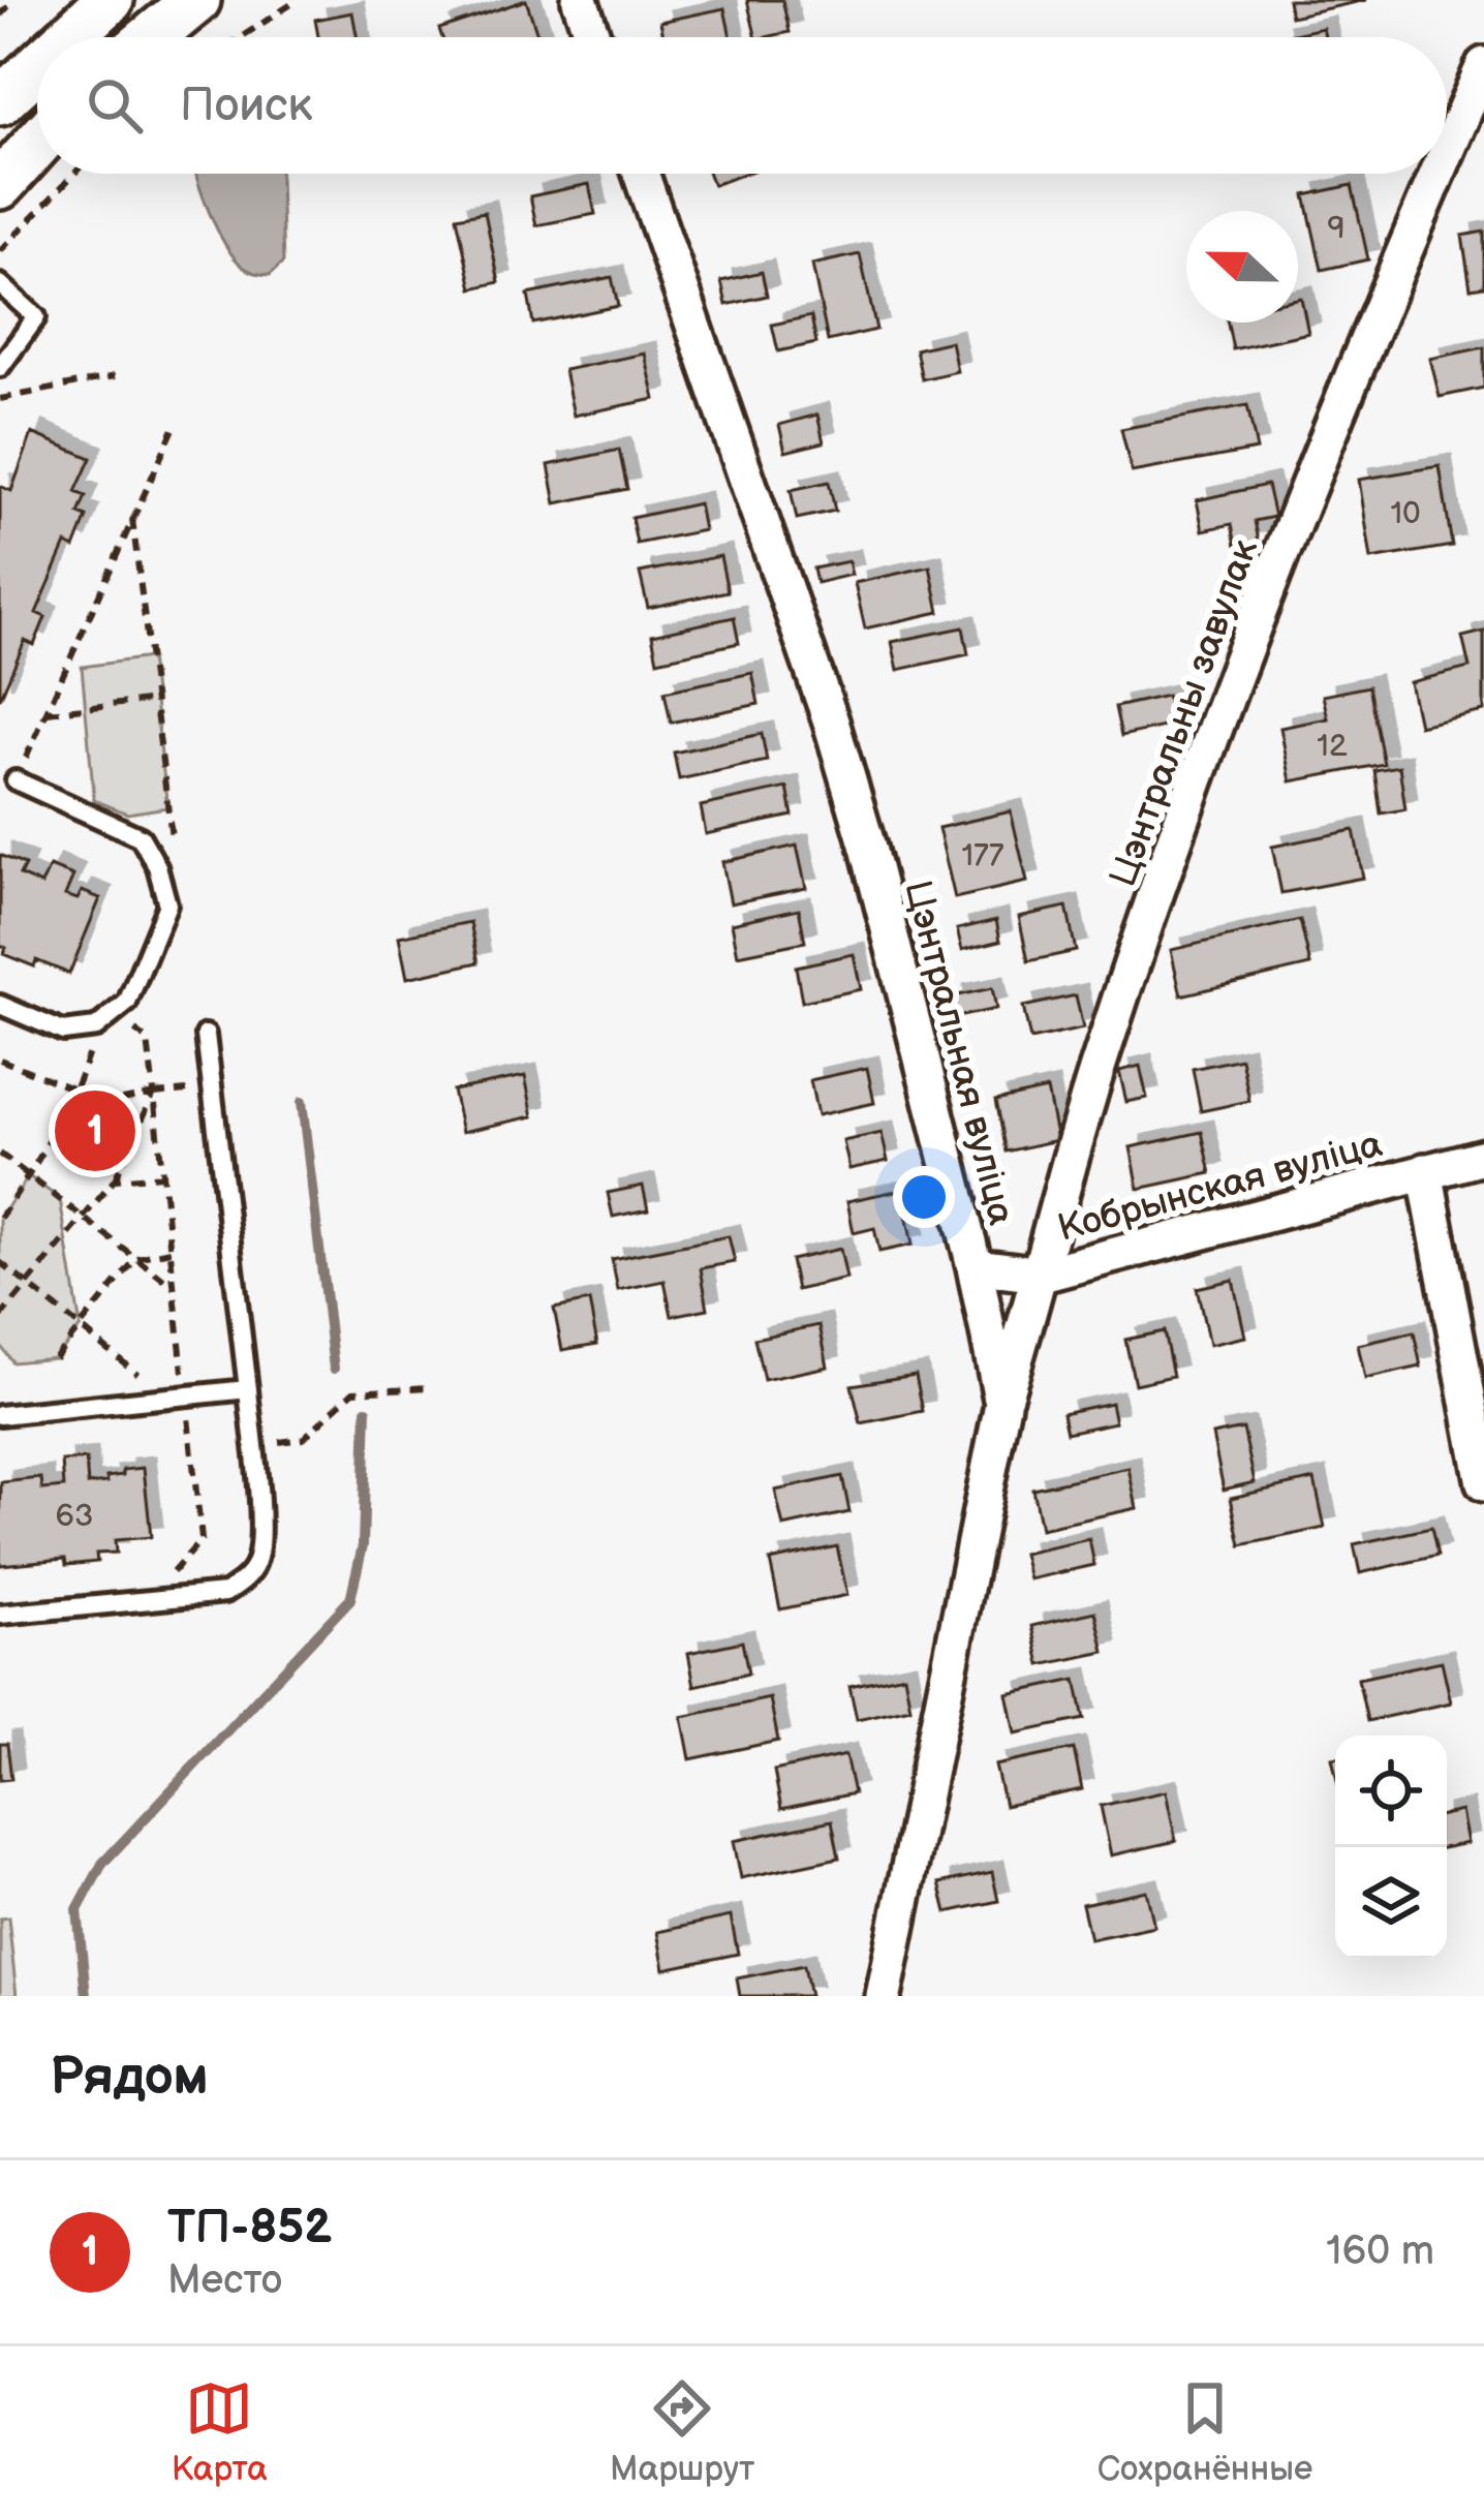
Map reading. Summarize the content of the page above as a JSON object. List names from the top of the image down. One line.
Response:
{"streets":{"street":["Цэнтральны завулак","Цэнтральная вуліца","Кобрынская вуліца"]},"crossings":[["Цэнтральны завулак","Цэнтральная вуліца"],["Цэнтральны завулак","Кобрынская вуліца"],["Цэнтральная вуліца","Кобрынская вуліца"]],"house_numbers":["9","10","12","177","63"],"north":"left","page":{"search":"Поиск","pins":"1","heading":"Рядом","list":[{"mark":"1","name":"ТП-852","note":"Место","value":"160 m"}],"nav":["Карта","Маршрут","Сохранённые"]}}
